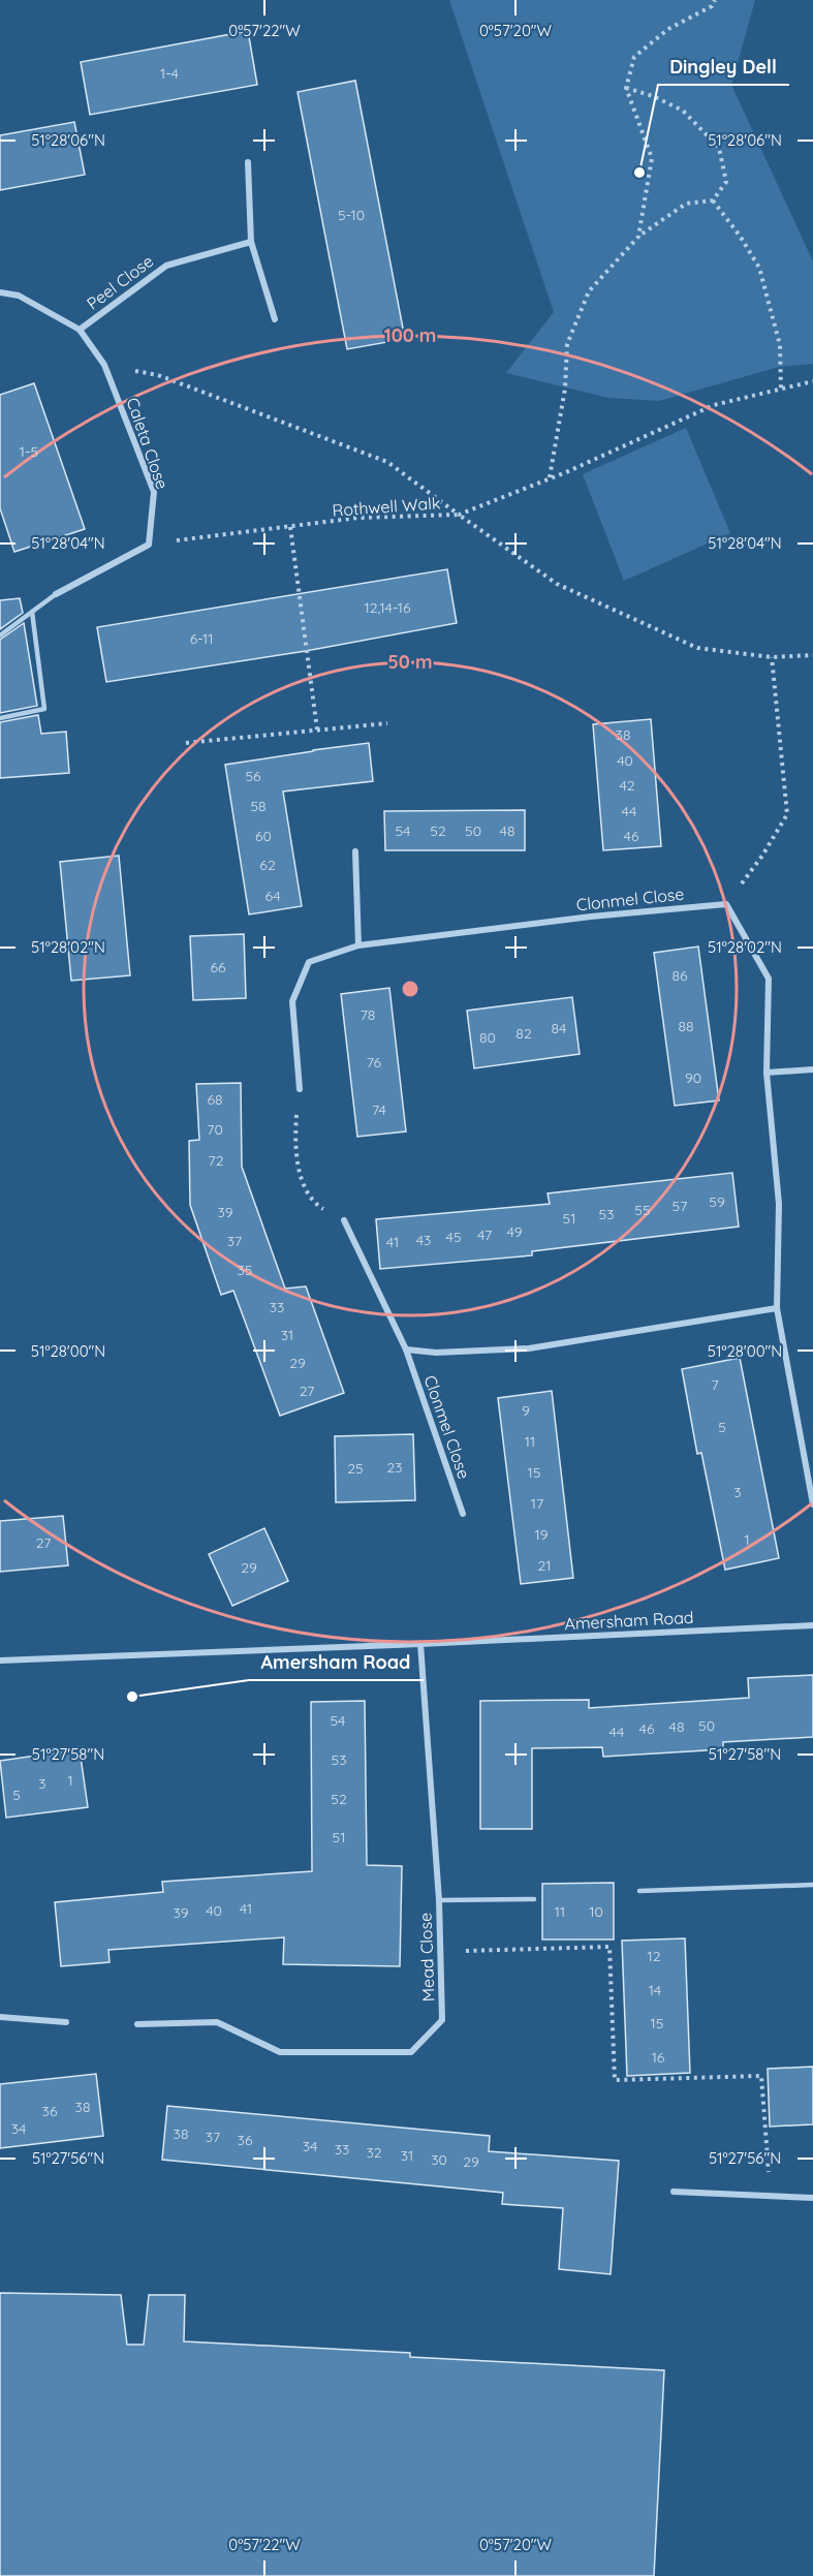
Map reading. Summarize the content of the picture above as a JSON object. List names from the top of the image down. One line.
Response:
{"streets":{"street":["Peel Close","Caleta Close","Clonmel Close","Amersham Road","Mead Close"],"path":["Rothwell Walk"]},"crossings":[["Peel Close","Caleta Close"],["Caleta Close","Rothwell Walk"],["Amersham Road","Mead Close"]],"places":["Dingley Dell","Amersham Road"],"house_numbers":["1-4","5-10","1-5","12,14-16","6-11","38","40","56","42","58","44","54","52","50","48","60","46","62","64","66","86","78","88","84","82","80","76","90","68","74","70","72","59","57","55","39","53","51","49","47","45","43","37","41","35","33","31","29","7","27","9","5","11","23","25","15","3","17","19","1","27","21","29","54","50","48","46","44","53","1","3","5","52","51","41","40","11","10","39","12","14","15","16","38","36","34","38","37","36","34","33","32","31","30","29"],"coordinates":["0°57'22\"W","0°57'20\"W","51°28'06\"N","51°28'04\"N","51°28'02\"N","51°28'00\"N","51°27'58\"N","51°27'56\"N"],"rings":["100 m","50 m"]}
